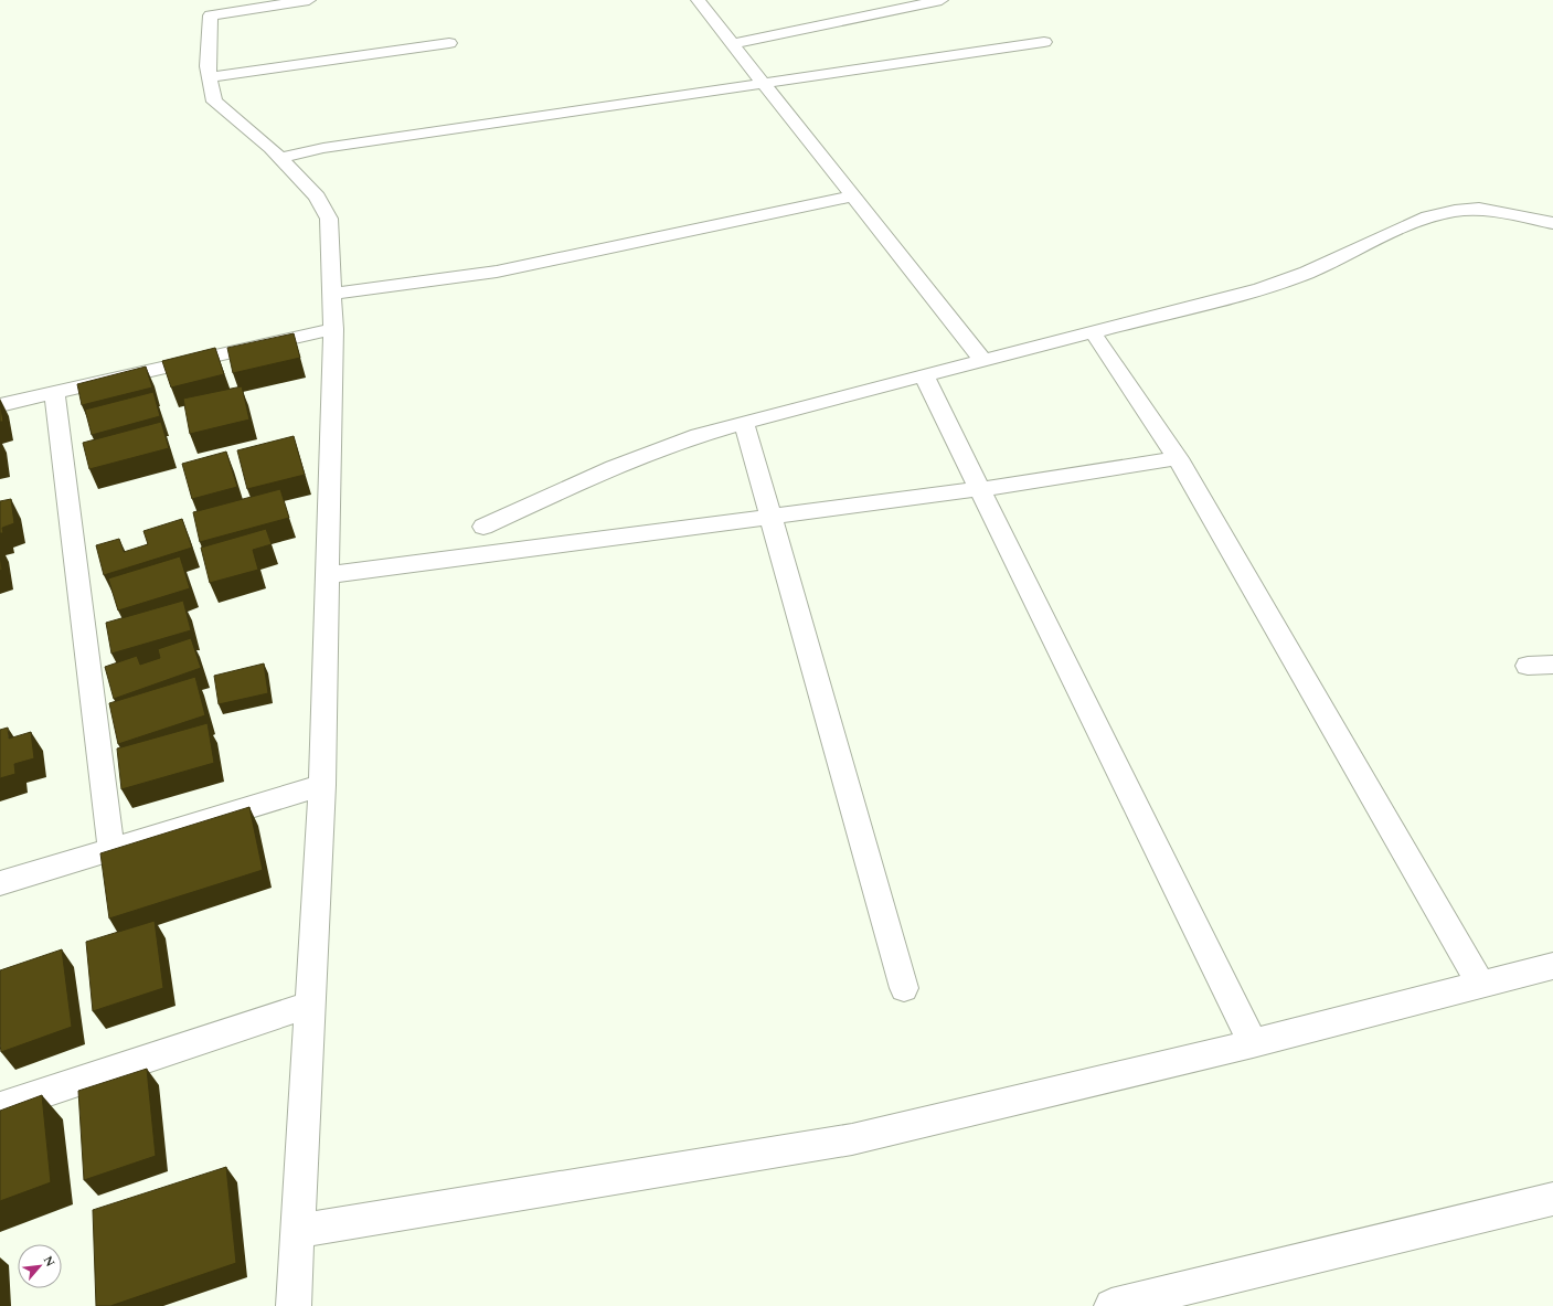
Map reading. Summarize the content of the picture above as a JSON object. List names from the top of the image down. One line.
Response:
{"north":"top right"}
